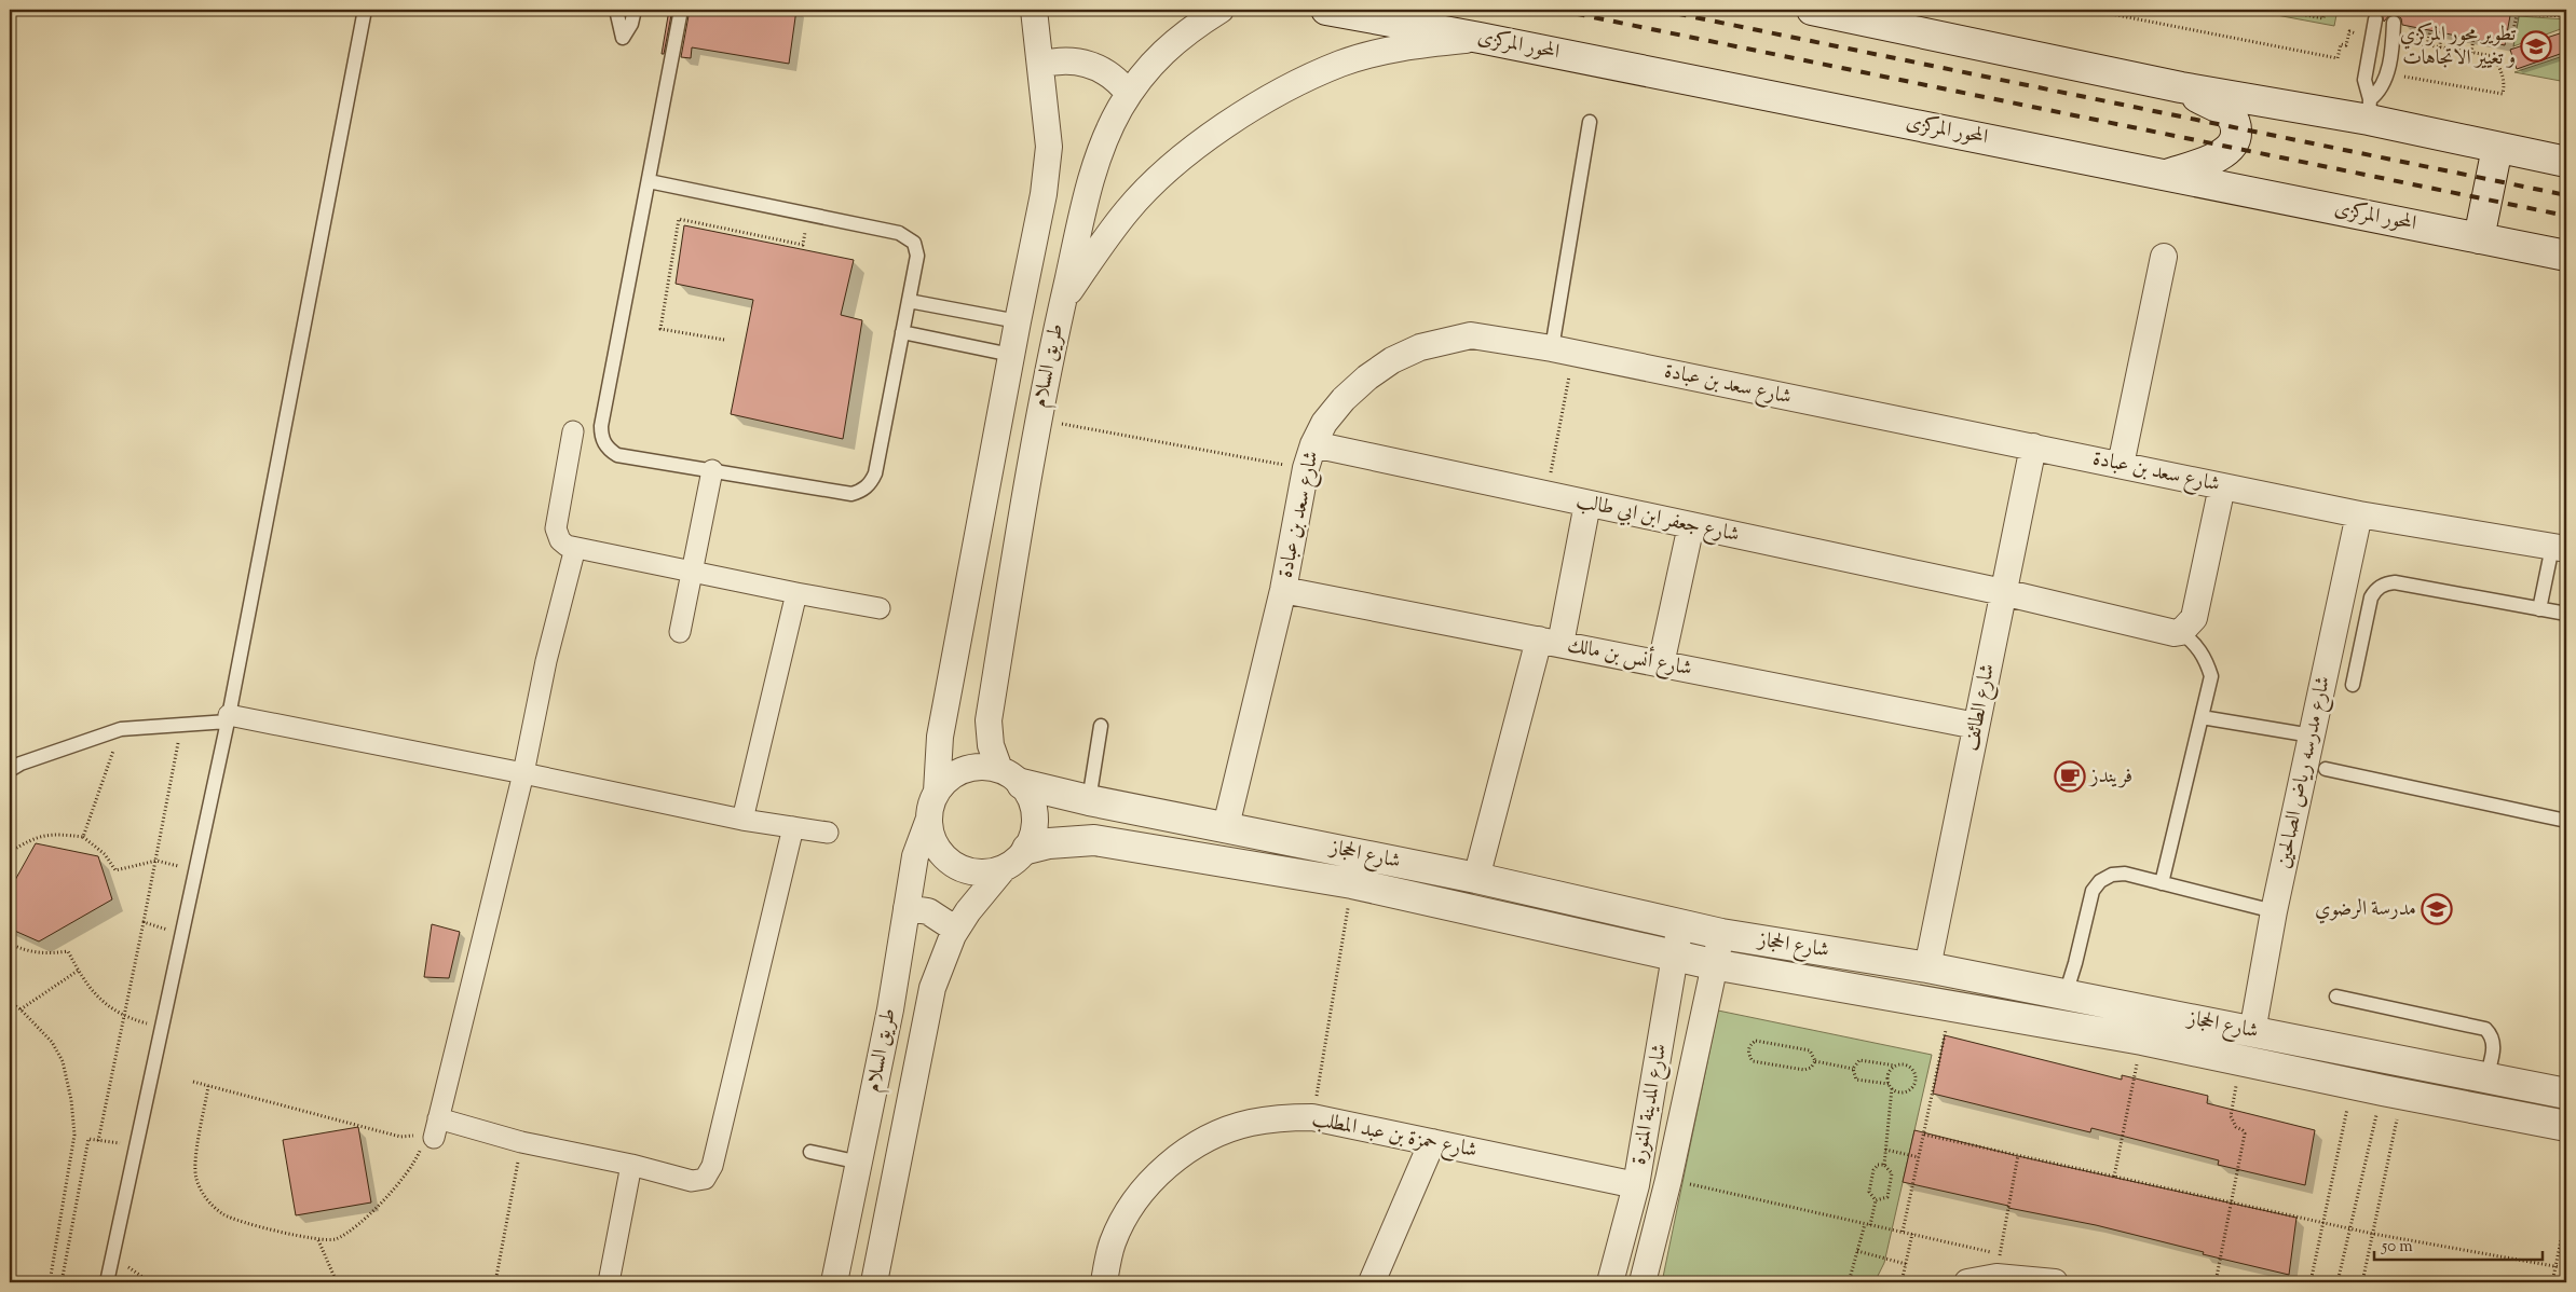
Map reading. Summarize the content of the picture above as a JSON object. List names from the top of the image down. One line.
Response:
{"streets":{"street":["المحور المركزى","طريق السلام","شارع سعد بن عبادة","شارع جعفر ابن ابي طالب","شارع أنس بن مالك","شارع الطائف","شارع مدرسه رياض الصالحين","شارع الحجاز","شارع المدينة المنورة","شارع حمزة بن عبد المطلب"]},"crossings":[["طريق السلام","شارع الحجاز"],["شارع سعد بن عبادة","شارع جعفر ابن ابي طالب"],["شارع سعد بن عبادة","شارع أنس بن مالك"],["شارع سعد بن عبادة","شارع الطائف"],["شارع سعد بن عبادة","شارع مدرسه رياض الصالحين"],["شارع سعد بن عبادة","شارع الحجاز"],["شارع جعفر ابن ابي طالب","شارع الطائف"],["شارع أنس بن مالك","شارع الطائف"],["شارع الطائف","شارع الحجاز"],["شارع مدرسه رياض الصالحين","شارع الحجاز"],["شارع الحجاز","شارع المدينة المنورة"],["شارع المدينة المنورة","شارع حمزة بن عبد المطلب"]],"places":{"school or university":["تطوير محور المركزي و تغيير الاتجاهات","مدرسة الرضوي"],"cafe":["فريندز"]},"scale_bar":"50 m"}
